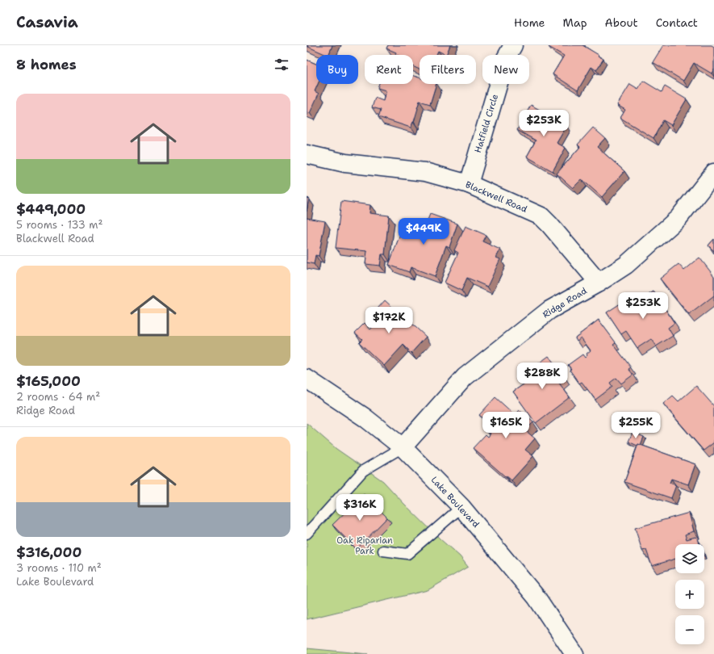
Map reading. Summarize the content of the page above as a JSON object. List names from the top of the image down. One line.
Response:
{"streets":{"street":["Hatfield Circle","Blackwell Road","Ridge Road","Lake Boulevard"]},"crossings":[["Hatfield Circle","Blackwell Road"],["Blackwell Road","Ridge Road"],["Ridge Road","Lake Boulevard"]],"parks":["Oak Riparian Park"],"page":{"header":"Casavia","nav":["Home","Map","About","Contact"],"heading":"8 homes","chip":["Buy","Rent","Filters","New"],"list":[{"name":"$449,000","note":"5 rooms · 133 m² · Blackwell Road"},{"name":"$165,000","note":"2 rooms · 64 m² · Ridge Road"},{"name":"$316,000","note":"3 rooms · 110 m² · Lake Boulevard"}],"price":["$253K","$449K","$253K","$172K","$288K","$165K","$255K","$316K"],"map_buttons":["+","−"]}}
